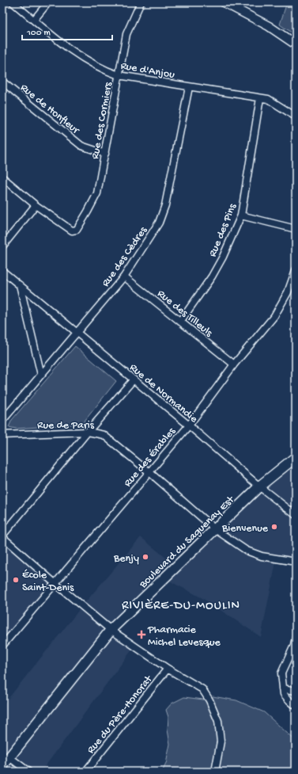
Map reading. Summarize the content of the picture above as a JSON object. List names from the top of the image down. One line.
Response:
{"streets":{"main road":["Boulevard du Saguenay Est"],"street":["Rue d'Anjou","Rue de Honfleur","Rue des Cormiers","Rue des Pins","Rue des Cèdres","Rue des Tilleuls","Rue de Normandie","Rue de Paris","Rue des Érables","Rue du Père-Honorat"]},"crossings":[["Rue d'Anjou","Rue des Cormiers"],["Rue d'Anjou","Rue des Pins"],["Rue d'Anjou","Rue des Cèdres"],["Rue de Honfleur","Rue des Cormiers"],["Rue des Pins","Rue des Tilleuls"],["Rue des Cèdres","Rue des Tilleuls"],["Rue des Cèdres","Rue de Normandie"],["Rue des Tilleuls","Rue des Érables"],["Rue de Normandie","Rue des Érables"],["Rue de Normandie","Boulevard du Saguenay Est"],["Rue de Paris","Rue des Érables"],["Rue de Paris","Boulevard du Saguenay Est"]],"districts":["RIVIÈRE-DU-MOULIN"],"places":{"other":["Bienvenue","Benjy","École Saint-Denis"],"health":["Pharmacie Michel Levesque"]},"scale_bar":"100 m"}
